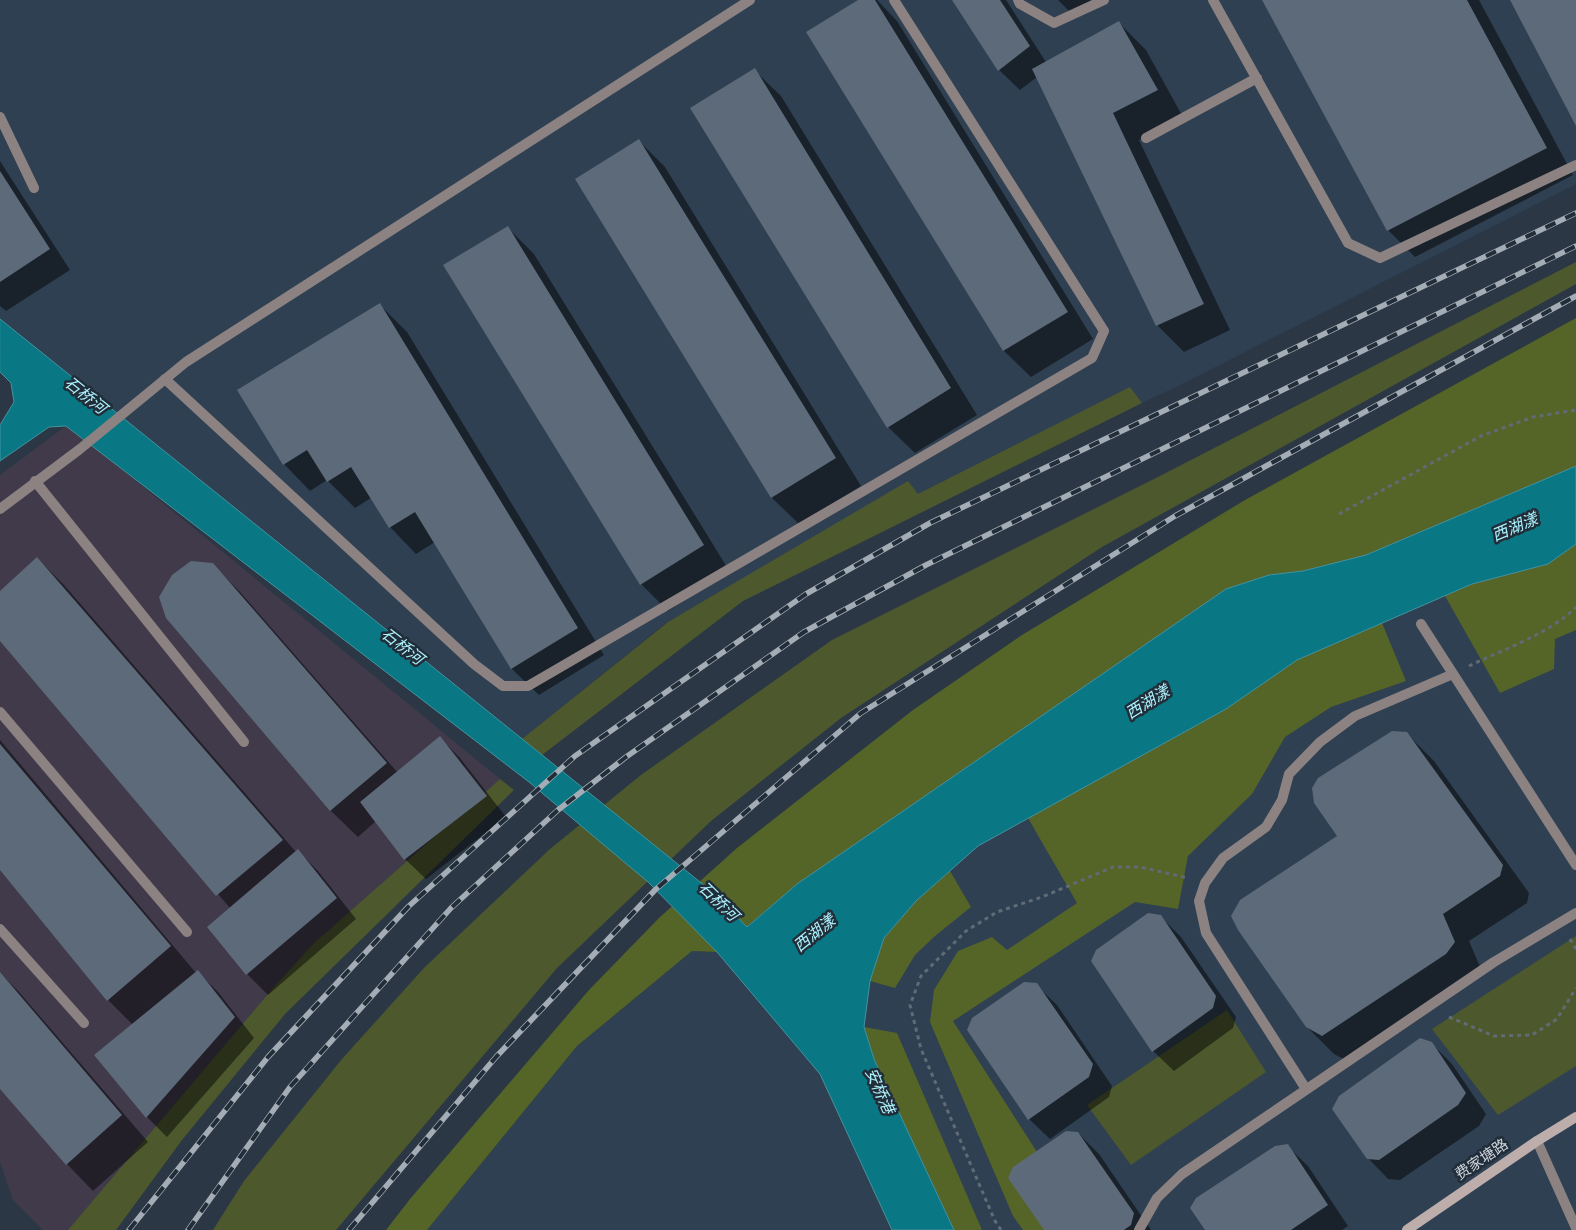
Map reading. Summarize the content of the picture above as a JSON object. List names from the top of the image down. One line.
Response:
{"streets":{"street":["费家塘路"]},"water":["石桥河","西湖漾","安桥港"]}
